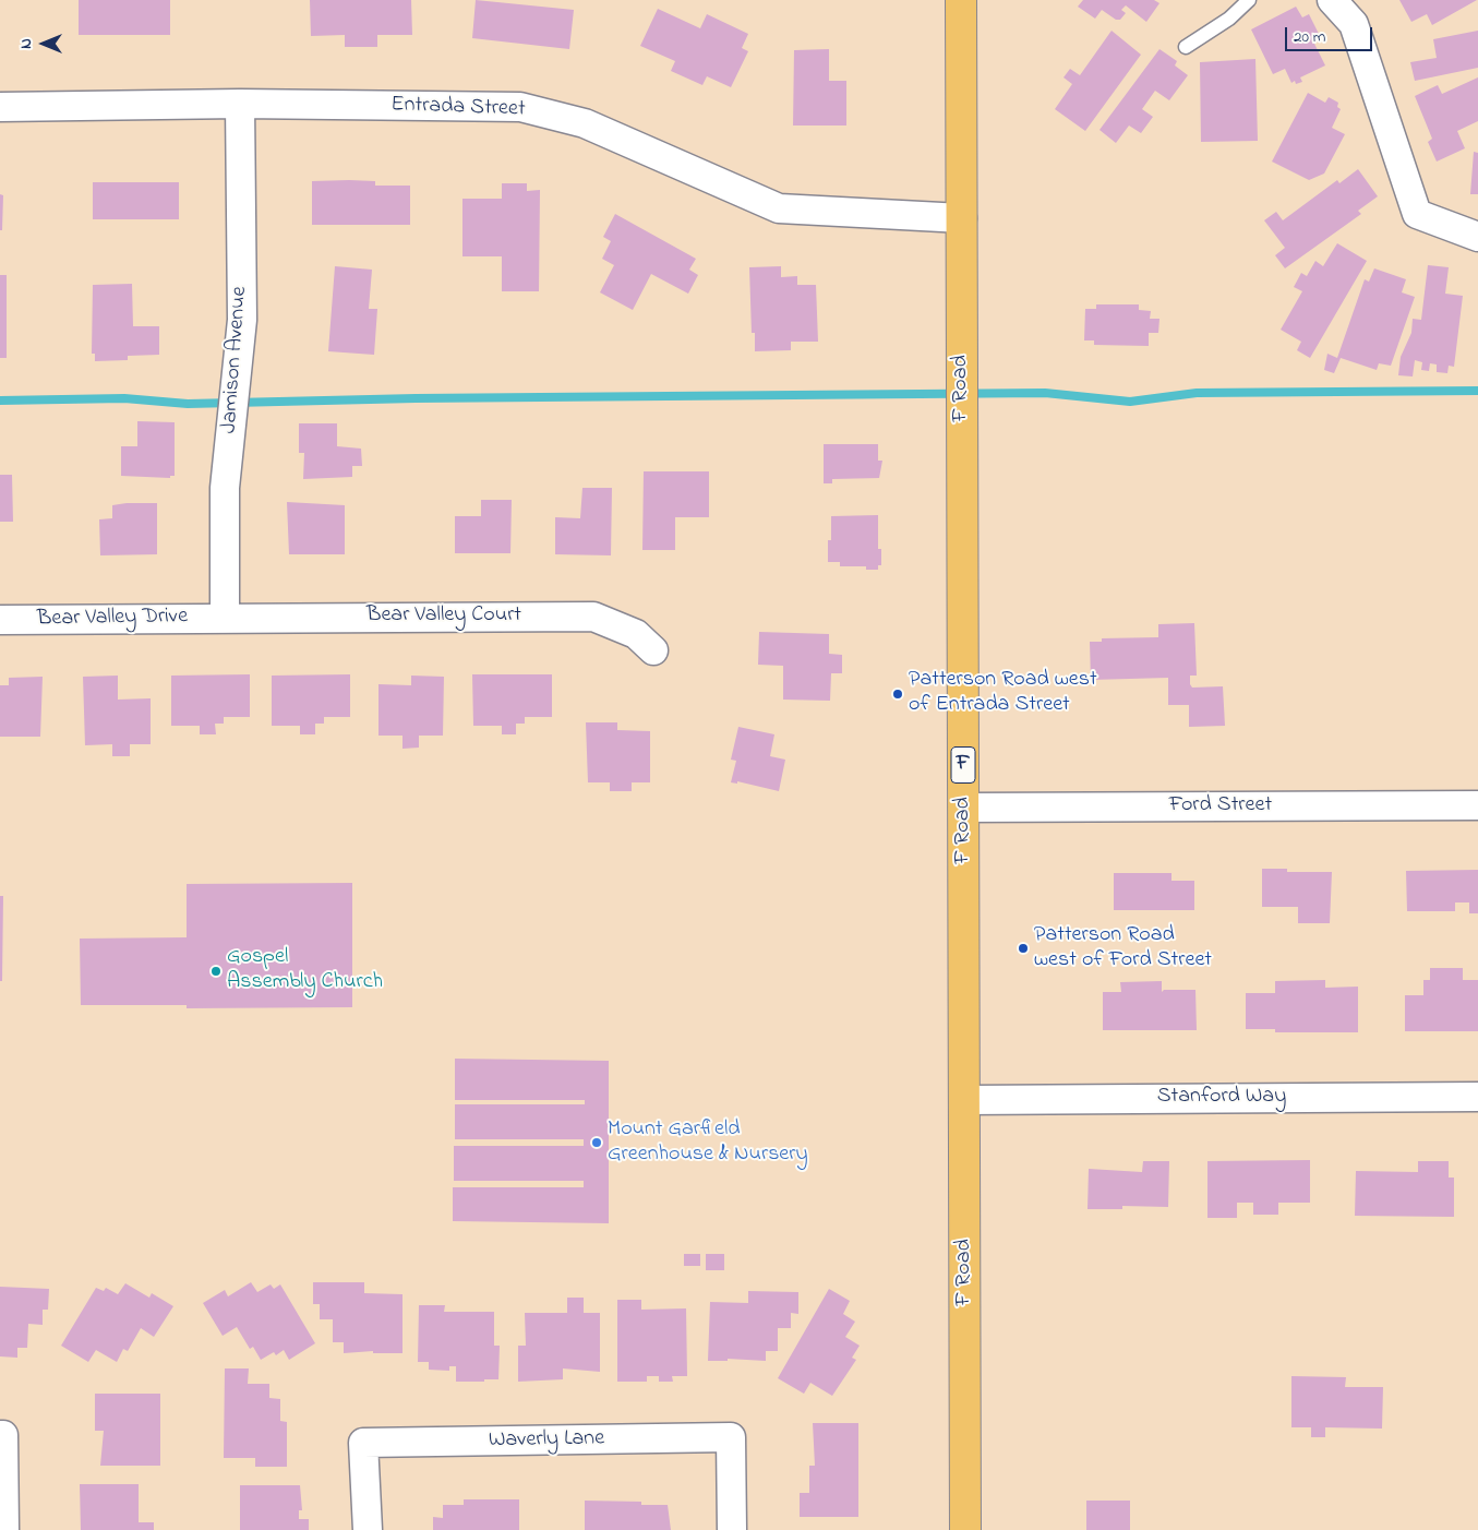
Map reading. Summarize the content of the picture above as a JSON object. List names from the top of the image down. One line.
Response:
{"streets":{"main road":["F Road","F"],"street":["Entrada Street","Jamison Avenue","Bear Valley Court","Bear Valley Drive","Ford Street","Stanford Way","Waverly Lane"]},"crossings":[["Entrada Street","Jamison Avenue"],["Entrada Street","F Road"],["Jamison Avenue","Bear Valley Court"],["Jamison Avenue","Bear Valley Drive"],["F Road","Ford Street"],["F Road","Stanford Way"],["Bear Valley Court","Bear Valley Drive"]],"places":["Patterson Road west of Entrada Street","Patterson Road west of Ford Street","Gospel Assembly Church","Mount Garfield Greenhouse & Nursery"],"scale_bar":"20 m","north":"left"}
